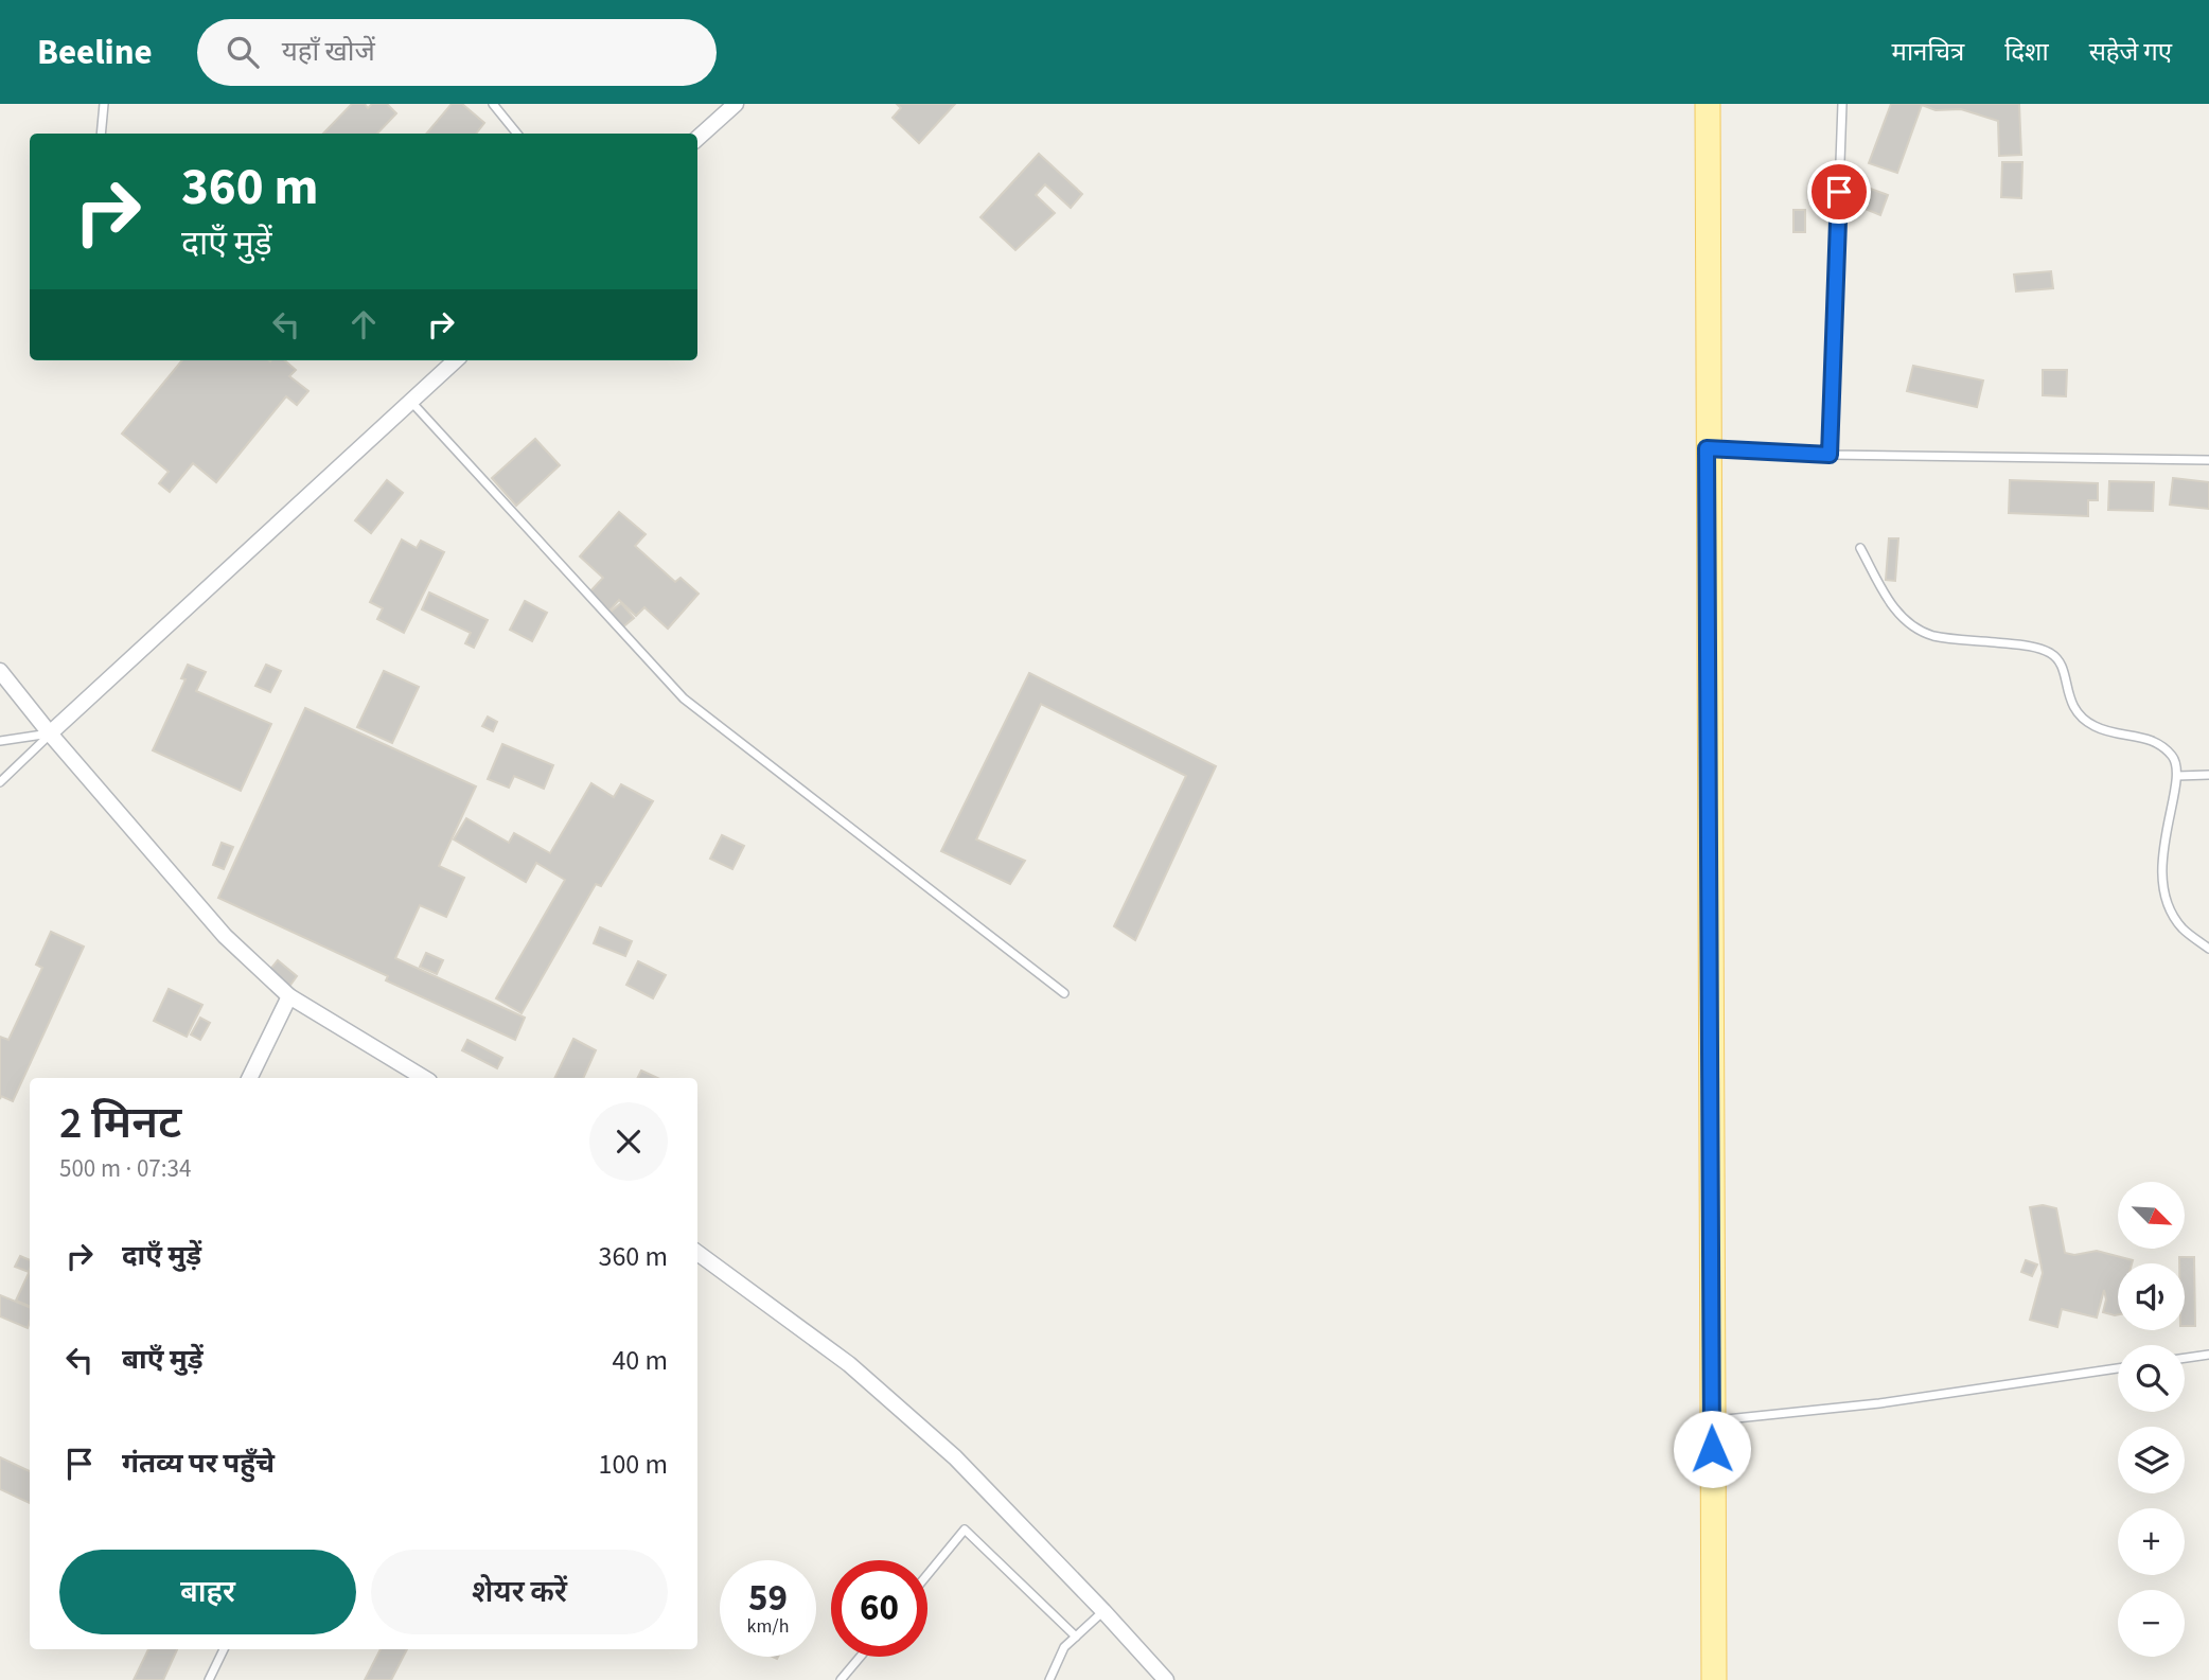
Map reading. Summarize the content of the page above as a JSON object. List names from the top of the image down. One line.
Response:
{"north":"bottom right","page":{"header":"Beeline","search":"यहाँ खोजें","nav":["मानचित्र","दिशा","सहेजे गए"],"turn":["360 m","दाएँ मुड़ें"],"heading":["2 मिनट","500 m · 07:34"],"map_buttons":["+","−"],"list":[{"name":"दाएँ मुड़ें","value":"360 m"},{"name":"बाएँ मुड़ें","value":"40 m"},{"name":"गंतव्य पर पहुँचे","value":"100 m"}],"buttons":["बाहर","शेयर करें"],"speed":"59 km/h","limit":"60"}}
